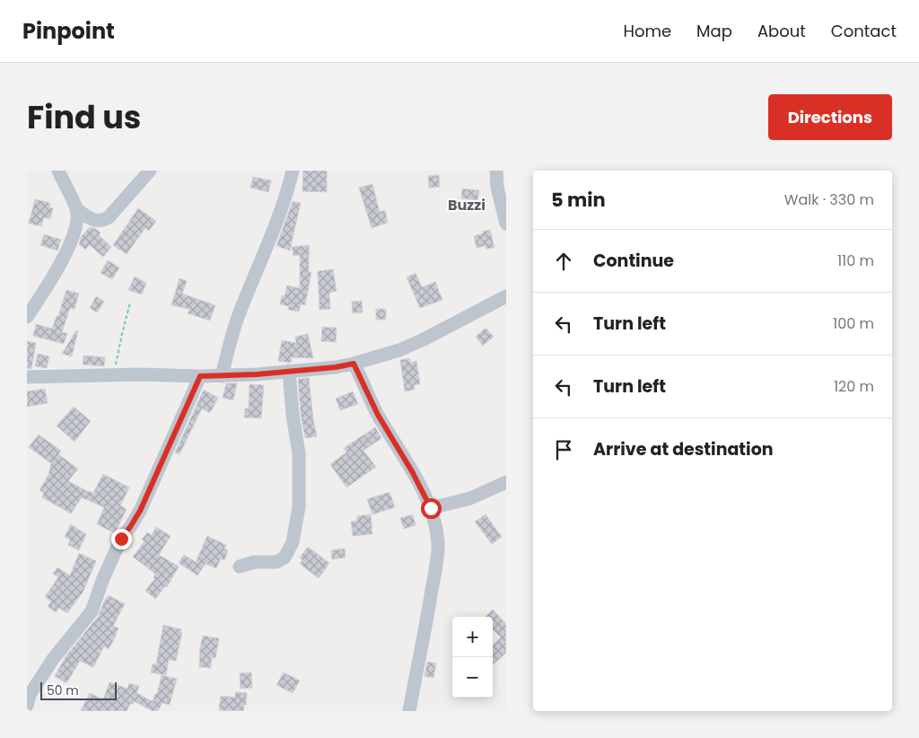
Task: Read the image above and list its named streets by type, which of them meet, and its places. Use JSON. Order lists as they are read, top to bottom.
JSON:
{
  "districts": ["Buzzi"],
  "scale_bar": "50 m",
  "page": {
    "header": "Pinpoint",
    "nav": [
      "Home",
      "Map",
      "About",
      "Contact"
    ],
    "title": "Find us",
    "buttons": "Directions",
    "heading": ["5 min", "Walk · 330 m"],
    "list": [
      ["Continue", "110 m"],
      ["Turn left", "100 m"],
      ["Turn left", "120 m"],
      "Arrive at destination"
    ],
    "map_buttons": ["+", "−"],
    "scale": "50 m"
  }
}
